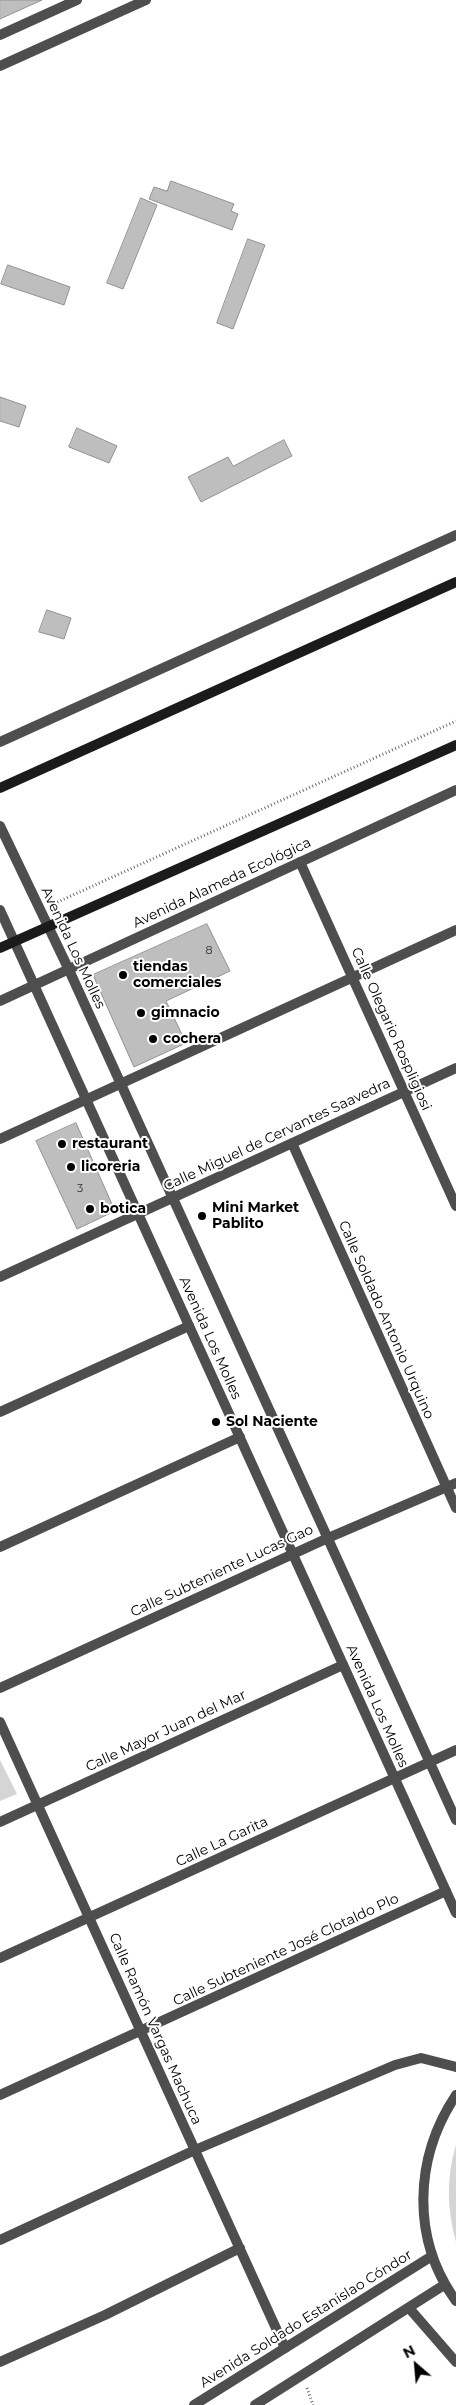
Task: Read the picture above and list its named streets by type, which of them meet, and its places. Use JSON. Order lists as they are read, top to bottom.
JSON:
{
  "streets": {
    "street": [
      "Avenida Alameda Ecológica",
      "Avenida Los Molles",
      "Calle Olegario Rospligiosi",
      "Calle Miguel de Cervantes Saavedra",
      "Calle Soldado Antonio Urquino",
      "Calle Subteniente Lucas Gao",
      "Calle Mayor Juan del Mar",
      "Calle La Garita",
      "Calle Subteniente José Clotaldo Plo",
      "Calle Ramón Vargas Machuca",
      "Avenida Soldado Estanislao Cóndor"
    ]
  },
  "crossings": [
    ["Avenida Alameda Ecológica", "Avenida Los Molles"],
    ["Avenida Alameda Ecológica", "Calle Olegario Rospligiosi"],
    ["Avenida Los Molles", "Calle Miguel de Cervantes Saavedra"],
    ["Avenida Los Molles", "Calle Subteniente Lucas Gao"],
    ["Avenida Los Molles", "Calle Mayor Juan del Mar"],
    ["Avenida Los Molles", "Calle La Garita"],
    ["Avenida Los Molles", "Calle Subteniente José Clotaldo Plo"],
    ["Calle Olegario Rospligiosi", "Calle Miguel de Cervantes Saavedra"],
    ["Calle Miguel de Cervantes Saavedra", "Calle Soldado Antonio Urquino"],
    ["Calle Soldado Antonio Urquino", "Calle Subteniente Lucas Gao"],
    ["Calle Mayor Juan del Mar", "Calle Ramón Vargas Machuca"],
    ["Calle La Garita", "Calle Ramón Vargas Machuca"],
    ["Calle Subteniente José Clotaldo Plo", "Calle Ramón Vargas Machuca"],
    ["Calle Ramón Vargas Machuca", "Avenida Soldado Estanislao Cóndor"]
  ],
  "places": [
    "tiendas comerciales",
    "gimnacio",
    "cochera",
    "restaurant",
    "licoreria",
    "botica",
    "Mini Market Pablito",
    "Sol Naciente"
  ],
  "house_numbers": ["8", "3"],
  "north": "top left"
}
